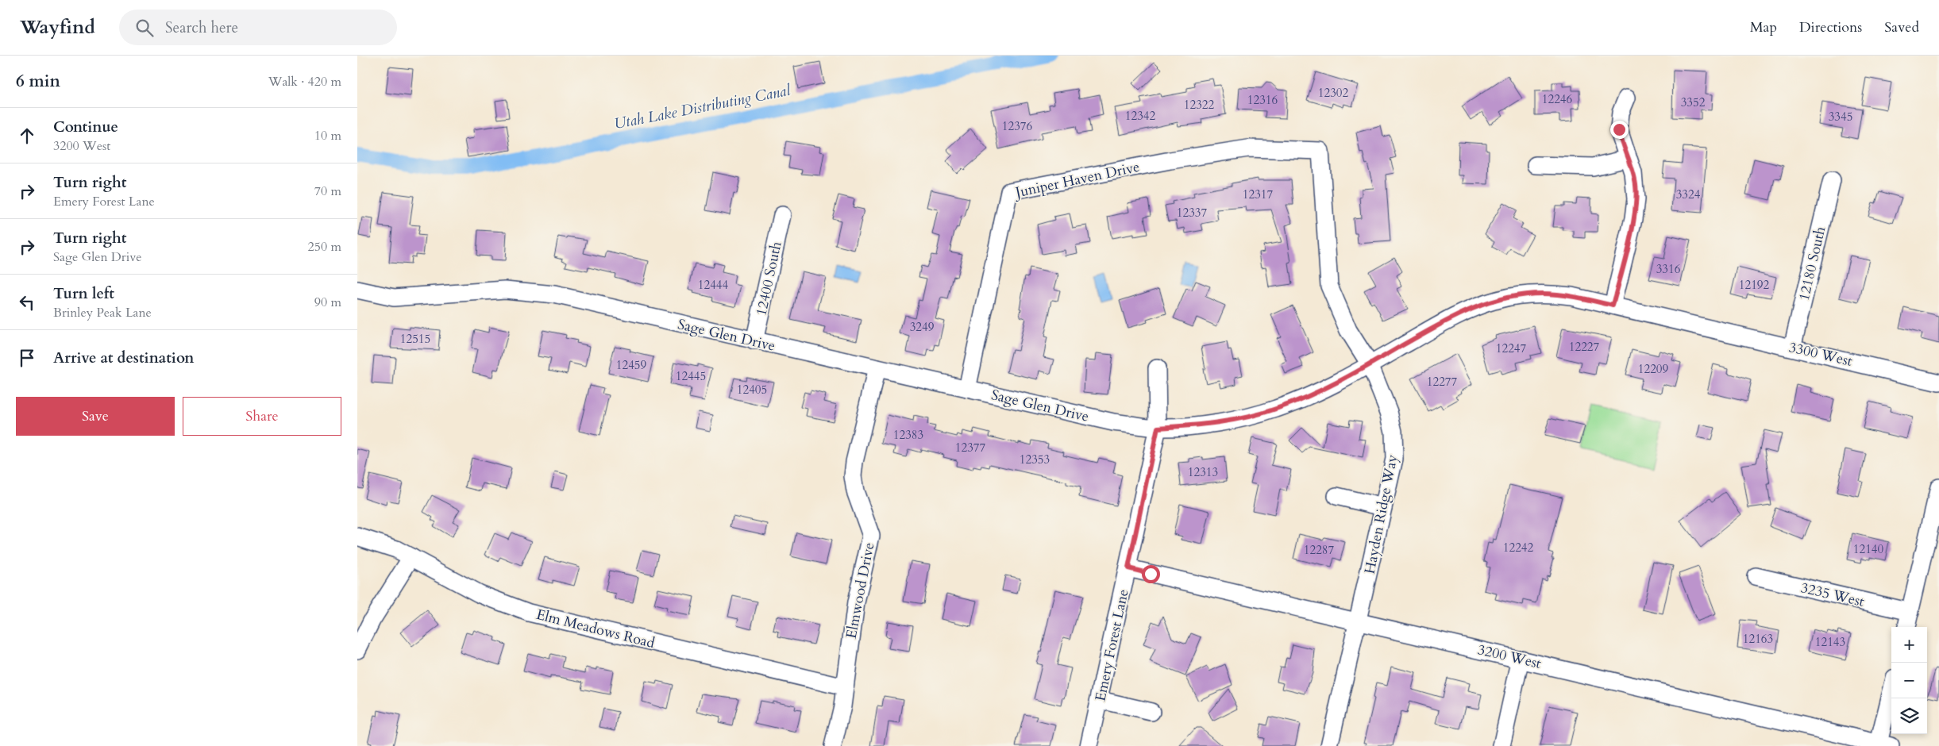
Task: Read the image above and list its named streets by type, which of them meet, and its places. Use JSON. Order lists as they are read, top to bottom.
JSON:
{
  "streets": {
    "street": [
      "Juniper Haven Drive",
      "12180 South",
      "12400 South",
      "Sage Glen Drive",
      "3300 West",
      "Hayden Ridge Way",
      "Elmwood Drive",
      "3235 West",
      "Elm Meadows Road",
      "Emery Forest Lane",
      "3200 West"
    ]
  },
  "crossings": [
    ["Juniper Haven Drive", "Sage Glen Drive"],
    ["Juniper Haven Drive", "Hayden Ridge Way"],
    ["12180 South", "3300 West"],
    ["12400 South", "Sage Glen Drive"],
    ["Sage Glen Drive", "3300 West"],
    ["Sage Glen Drive", "Hayden Ridge Way"],
    ["Sage Glen Drive", "Elmwood Drive"],
    ["Sage Glen Drive", "Emery Forest Lane"],
    ["Hayden Ridge Way", "3200 West"],
    ["Elmwood Drive", "Elm Meadows Road"],
    ["Emery Forest Lane", "3200 West"]
  ],
  "water": ["Utah Lake Distributing Canal"],
  "house_numbers": [
    "12302",
    "12246",
    "12316",
    "3352",
    "12322",
    "12342",
    "3345",
    "12376",
    "12317",
    "3324",
    "12337",
    "3316",
    "12444",
    "12192",
    "3249",
    "12515",
    "12227",
    "12247",
    "12459",
    "12209",
    "12445",
    "12277",
    "12405",
    "12383",
    "12377",
    "12353",
    "12313",
    "12242",
    "12140",
    "12287",
    "12163",
    "12143"
  ],
  "page": {
    "header": "Wayfind",
    "search": "Search here",
    "nav": ["Map", "Directions", "Saved"],
    "heading": ["6 min", "Walk · 420 m"],
    "list": [
      ["Continue", "3200 West", "10 m"],
      ["Turn right", "Emery Forest Lane", "70 m"],
      ["Turn right", "Sage Glen Drive", "250 m"],
      ["Turn left", "Brinley Peak Lane", "90 m"],
      "Arrive at destination"
    ],
    "buttons": ["Save", "Share"],
    "map_buttons": ["+", "−"]
  }
}
